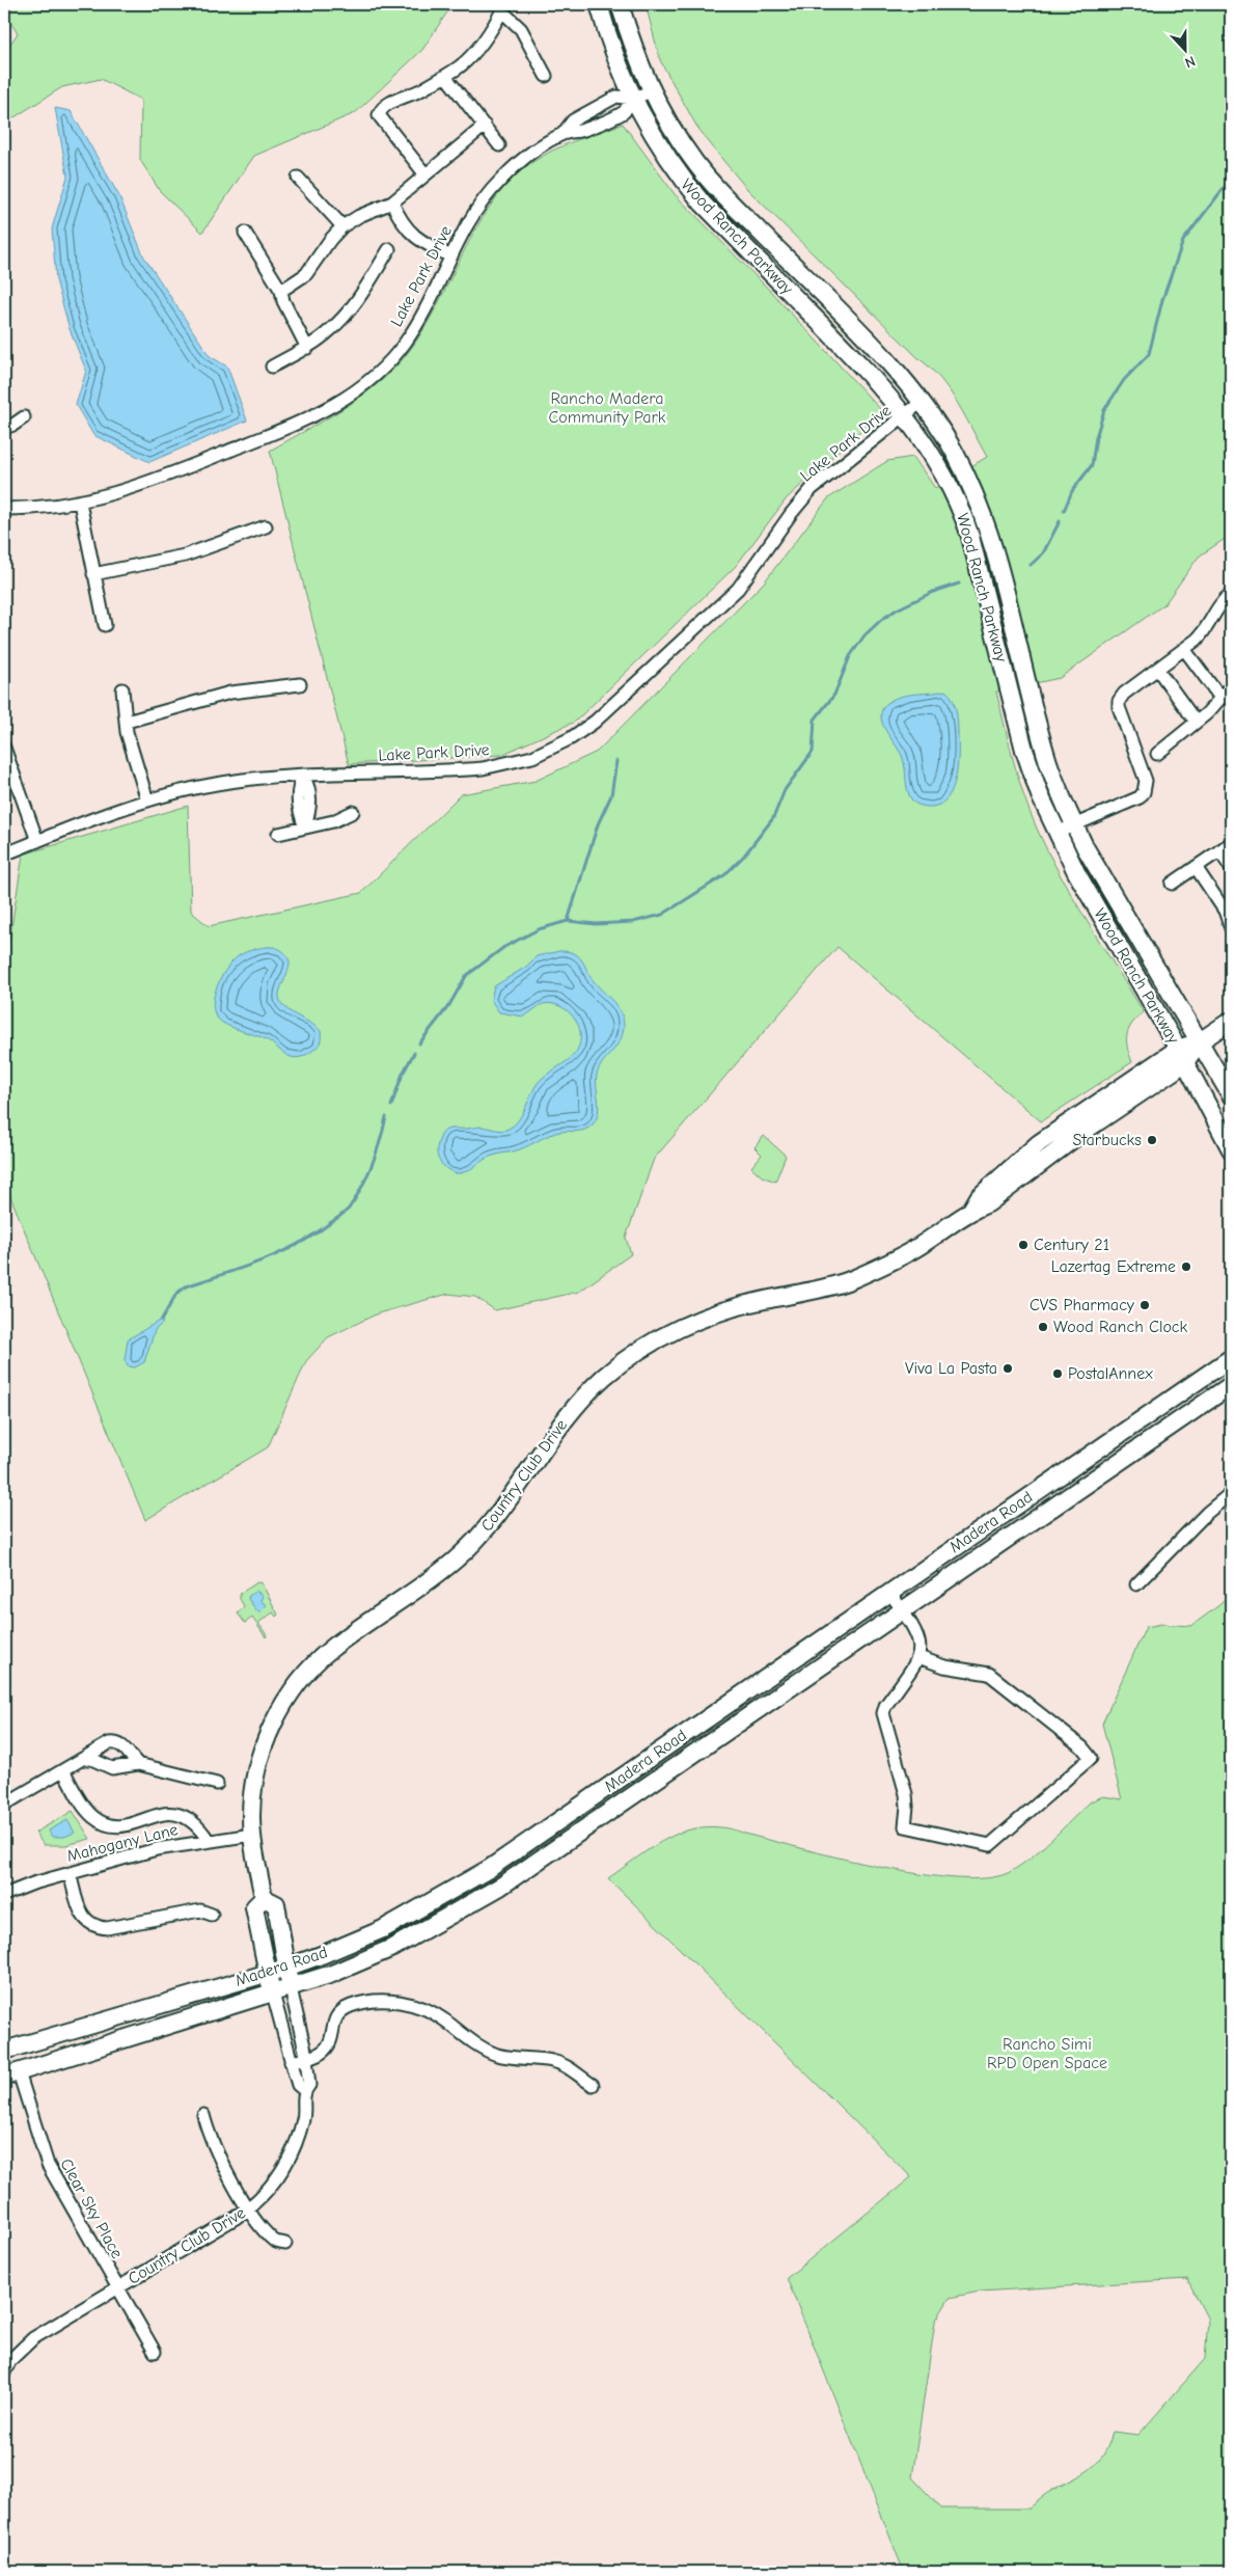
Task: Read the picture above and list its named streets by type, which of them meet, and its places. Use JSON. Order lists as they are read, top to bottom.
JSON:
{
  "streets": {
    "main road": ["Wood Ranch Parkway", "Country Club Drive", "Madera Road"],
    "street": ["Lake Park Drive", "Mahogany Lane", "Clear Sky Place"]
  },
  "crossings": [
    ["Wood Ranch Parkway", "Lake Park Drive"],
    ["Wood Ranch Parkway", "Country Club Drive"],
    ["Country Club Drive", "Madera Road"],
    ["Country Club Drive", "Mahogany Lane"],
    ["Country Club Drive", "Clear Sky Place"],
    ["Madera Road", "Clear Sky Place"]
  ],
  "parks": ["Rancho Madera Community Park", "Rancho Simi RPD Open Space"],
  "places": [
    "Starbucks",
    "Century 21",
    "Lazertag Extreme",
    "CVS Pharmacy",
    "Wood Ranch Clock",
    "Viva La Pasta",
    "PostalAnnex"
  ],
  "north": "bottom"
}
